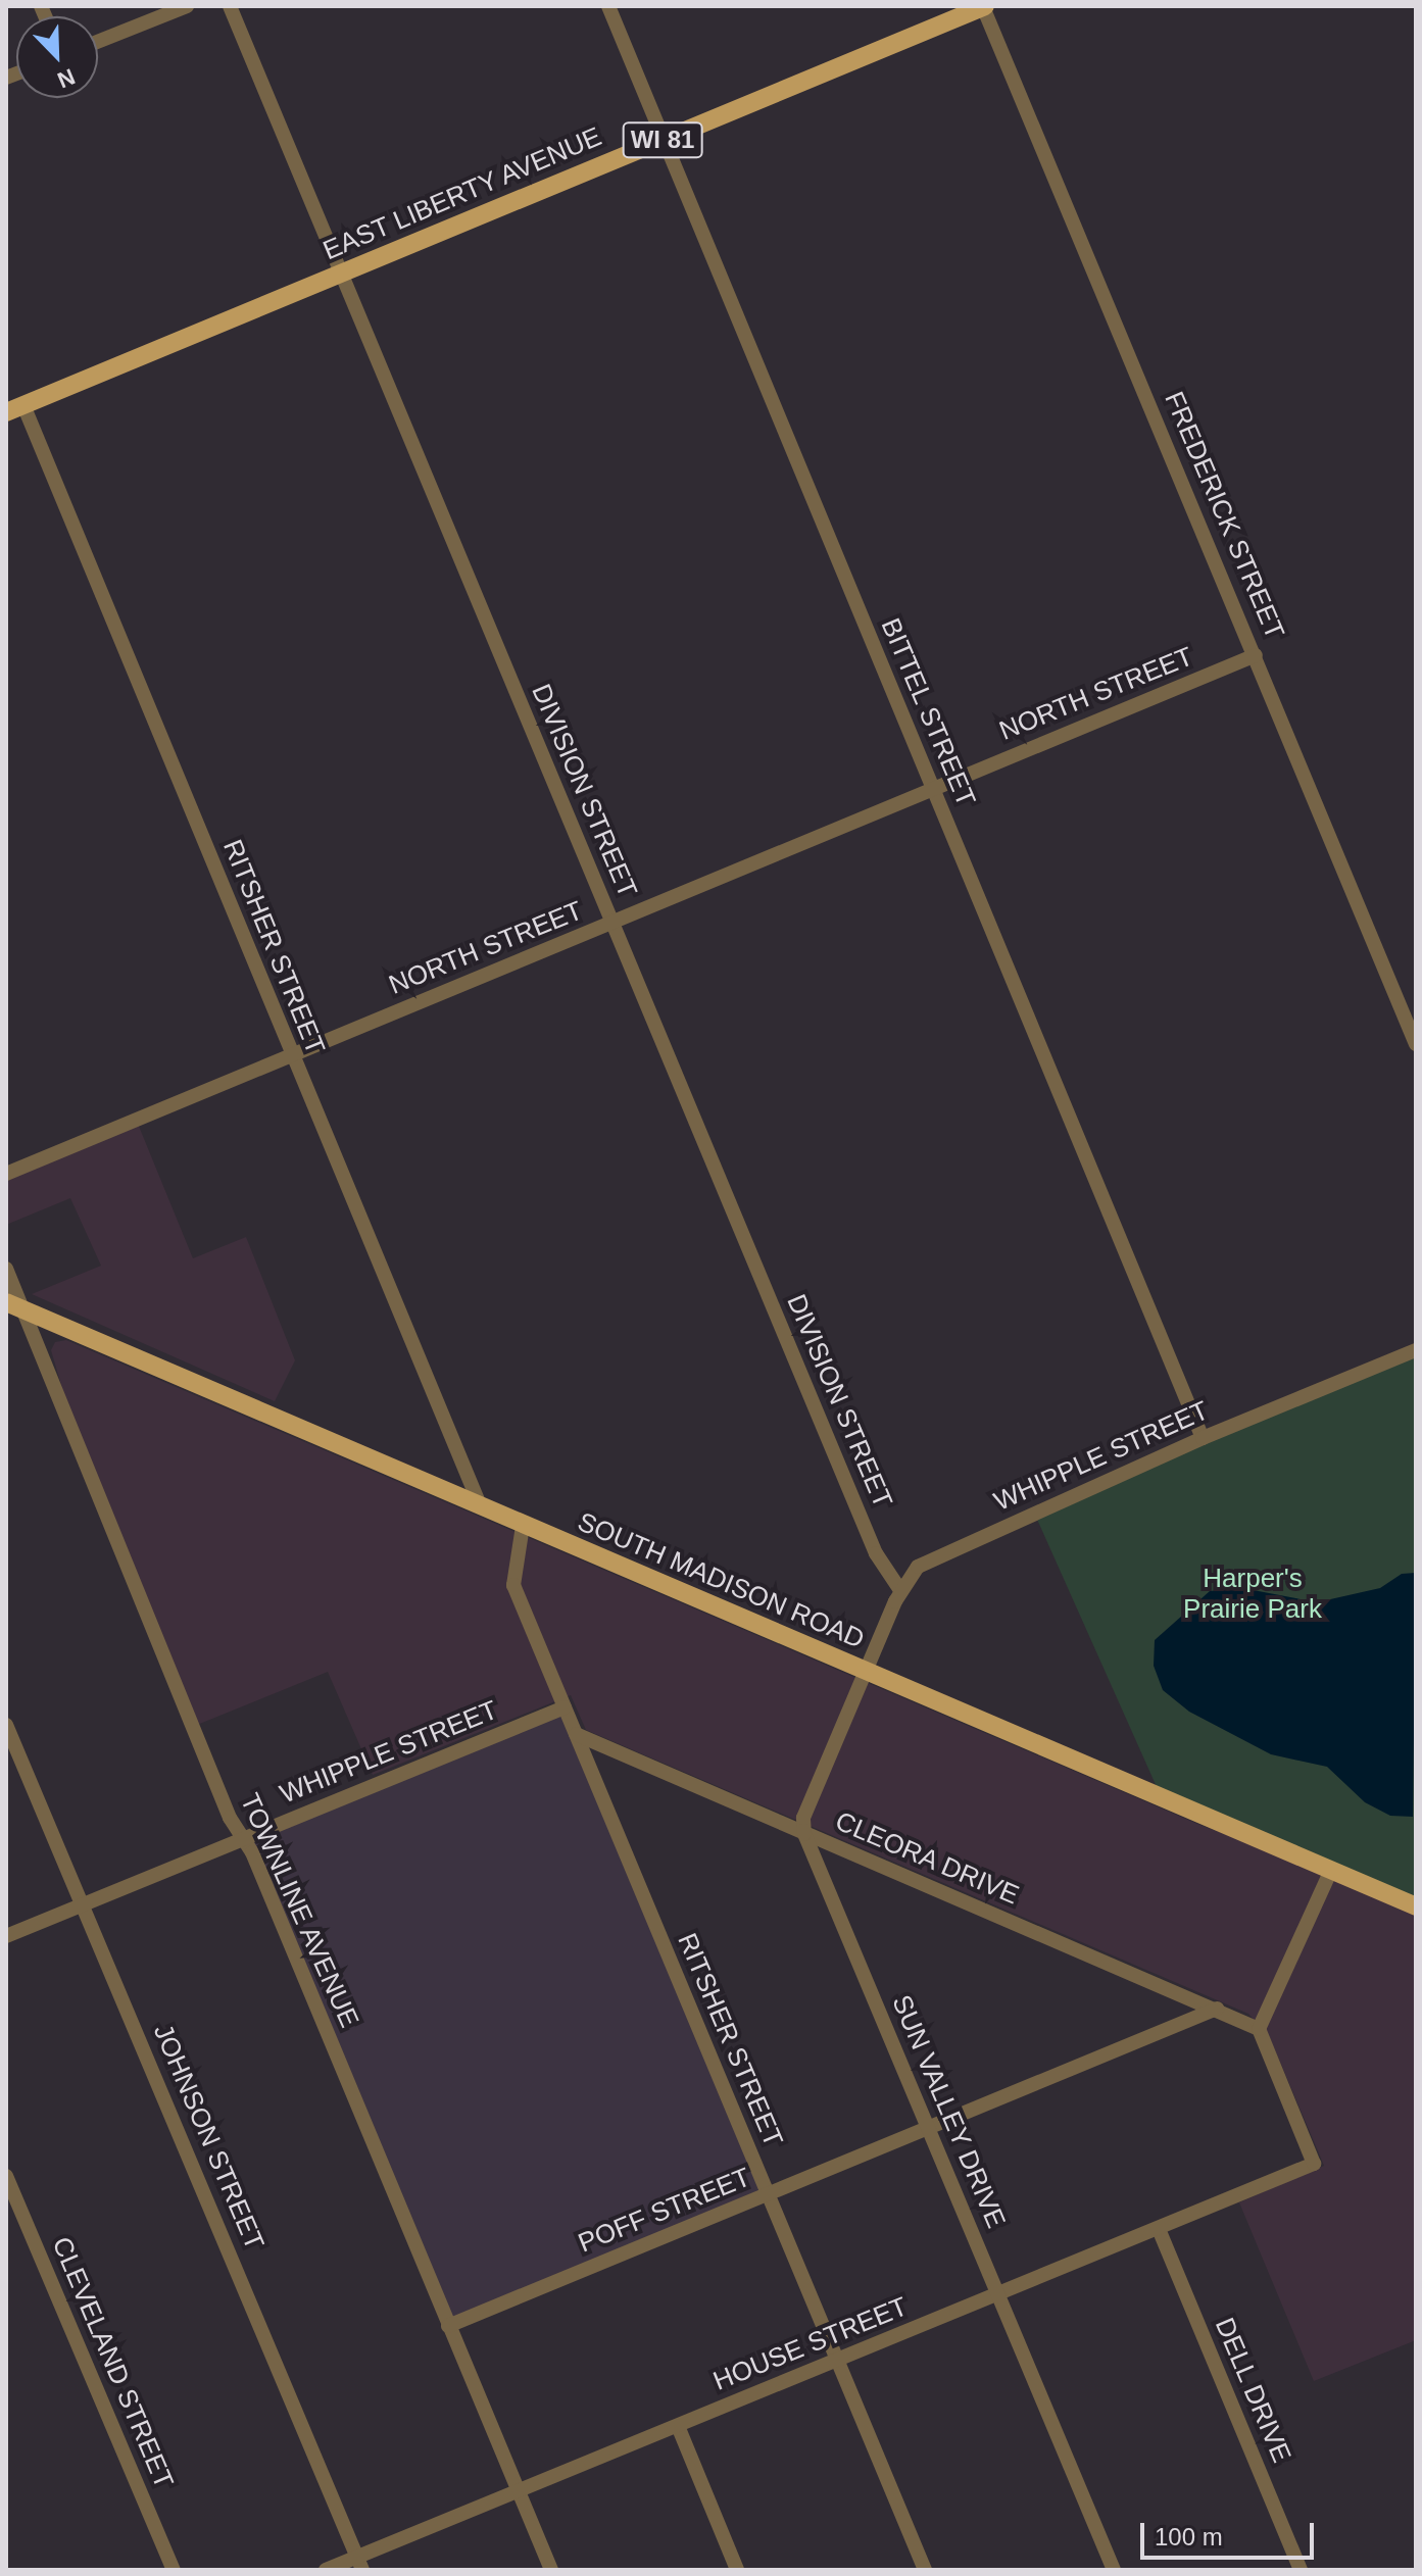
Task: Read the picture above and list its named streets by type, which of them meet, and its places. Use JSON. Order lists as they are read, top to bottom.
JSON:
{
  "streets": {
    "main road": ["WI 81", "EAST LIBERTY AVENUE", "SOUTH MADISON ROAD"],
    "street": [
      "FREDERICK STREET",
      "NORTH STREET",
      "BITTEL STREET",
      "DIVISION STREET",
      "RITSHER STREET",
      "WHIPPLE STREET",
      "CLEORA DRIVE",
      "TOWNLINE AVENUE",
      "SUN VALLEY DRIVE",
      "JOHNSON STREET",
      "POFF STREET",
      "HOUSE STREET",
      "CLEVELAND STREET",
      "DELL DRIVE"
    ]
  },
  "crossings": [
    ["EAST LIBERTY AVENUE", "FREDERICK STREET"],
    ["EAST LIBERTY AVENUE", "BITTEL STREET"],
    ["EAST LIBERTY AVENUE", "DIVISION STREET"],
    ["EAST LIBERTY AVENUE", "RITSHER STREET"],
    ["FREDERICK STREET", "NORTH STREET"],
    ["NORTH STREET", "BITTEL STREET"],
    ["NORTH STREET", "DIVISION STREET"],
    ["NORTH STREET", "RITSHER STREET"],
    ["BITTEL STREET", "WHIPPLE STREET"],
    ["DIVISION STREET", "WHIPPLE STREET"],
    ["RITSHER STREET", "WHIPPLE STREET"],
    ["RITSHER STREET", "SOUTH MADISON ROAD"],
    ["RITSHER STREET", "CLEORA DRIVE"],
    ["RITSHER STREET", "POFF STREET"],
    ["RITSHER STREET", "HOUSE STREET"],
    ["WHIPPLE STREET", "SOUTH MADISON ROAD"],
    ["WHIPPLE STREET", "TOWNLINE AVENUE"],
    ["WHIPPLE STREET", "JOHNSON STREET"],
    ["SOUTH MADISON ROAD", "TOWNLINE AVENUE"],
    ["CLEORA DRIVE", "SUN VALLEY DRIVE"],
    ["CLEORA DRIVE", "POFF STREET"],
    ["CLEORA DRIVE", "HOUSE STREET"],
    ["TOWNLINE AVENUE", "POFF STREET"],
    ["TOWNLINE AVENUE", "HOUSE STREET"],
    ["SUN VALLEY DRIVE", "POFF STREET"],
    ["SUN VALLEY DRIVE", "HOUSE STREET"],
    ["JOHNSON STREET", "HOUSE STREET"],
    ["HOUSE STREET", "DELL DRIVE"]
  ],
  "parks": ["Harper's Prairie Park"],
  "scale_bar": "100 m",
  "north": "bottom right"
}
